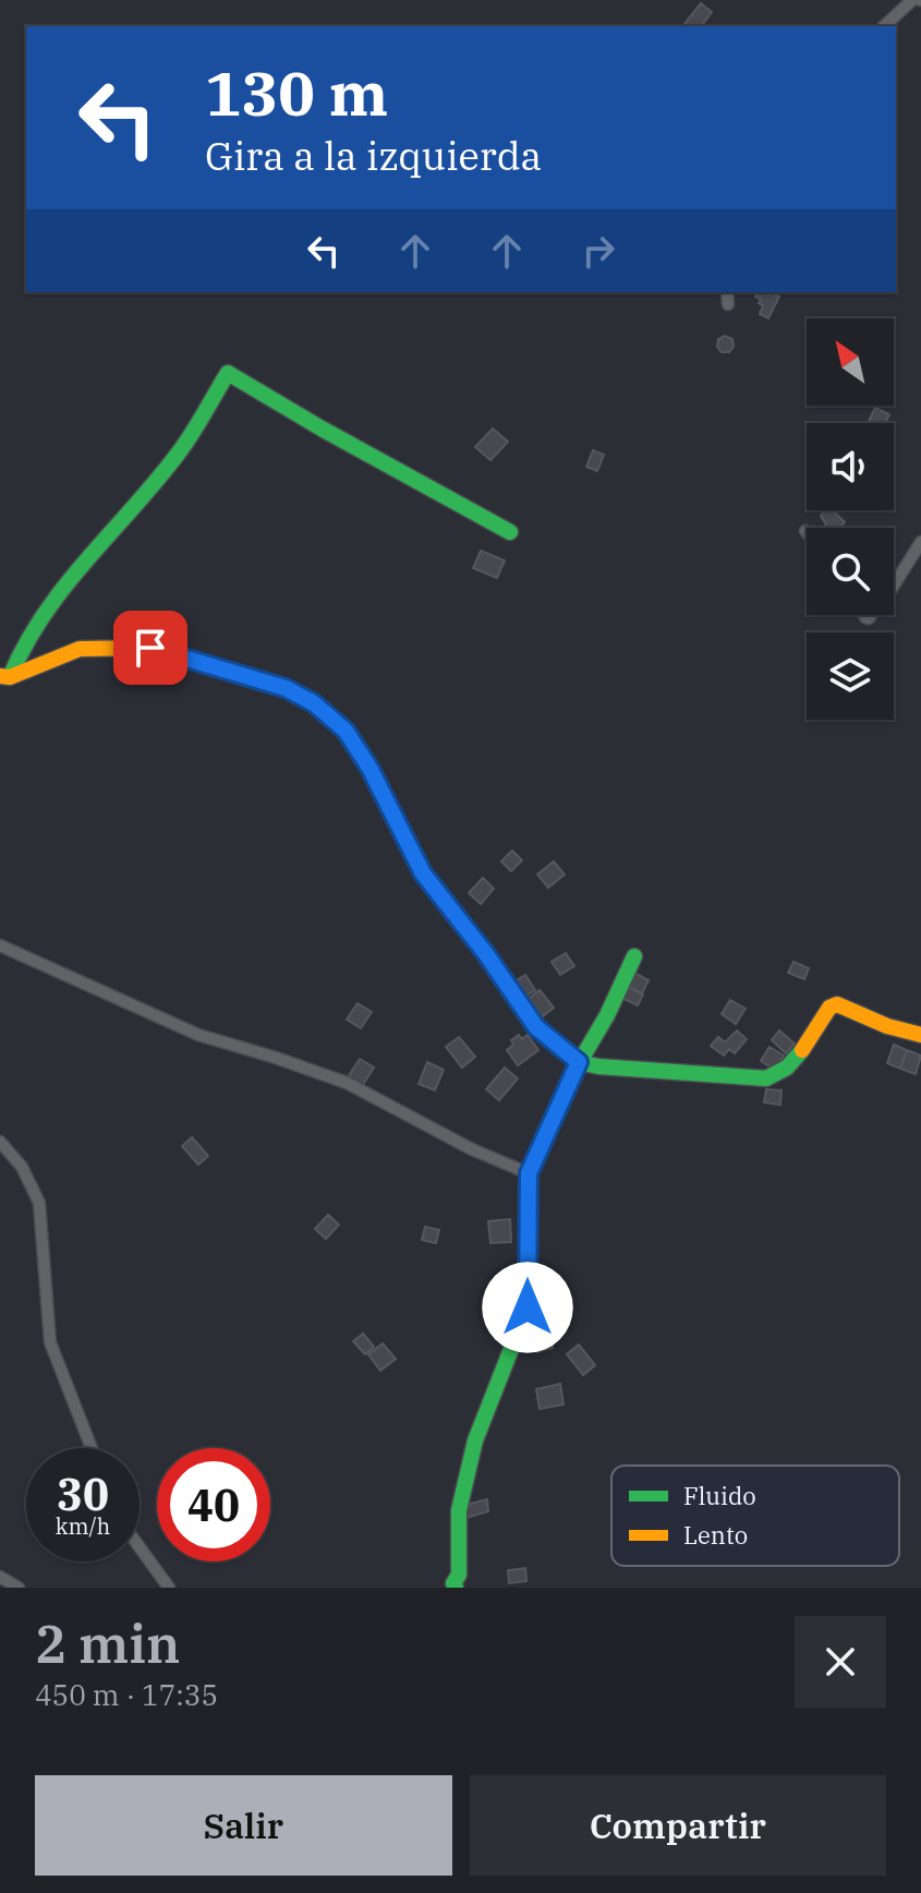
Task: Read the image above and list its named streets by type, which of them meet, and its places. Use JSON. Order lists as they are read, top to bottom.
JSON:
{
  "legend": ["Fluido", "Lento"],
  "north": "top left",
  "page": {
    "turn": ["130 m", "Gira a la izquierda"],
    "speed": "30 km/h",
    "limit": "40",
    "heading": ["2 min", "450 m · 17:35"],
    "buttons": ["Salir", "Compartir"]
  }
}
